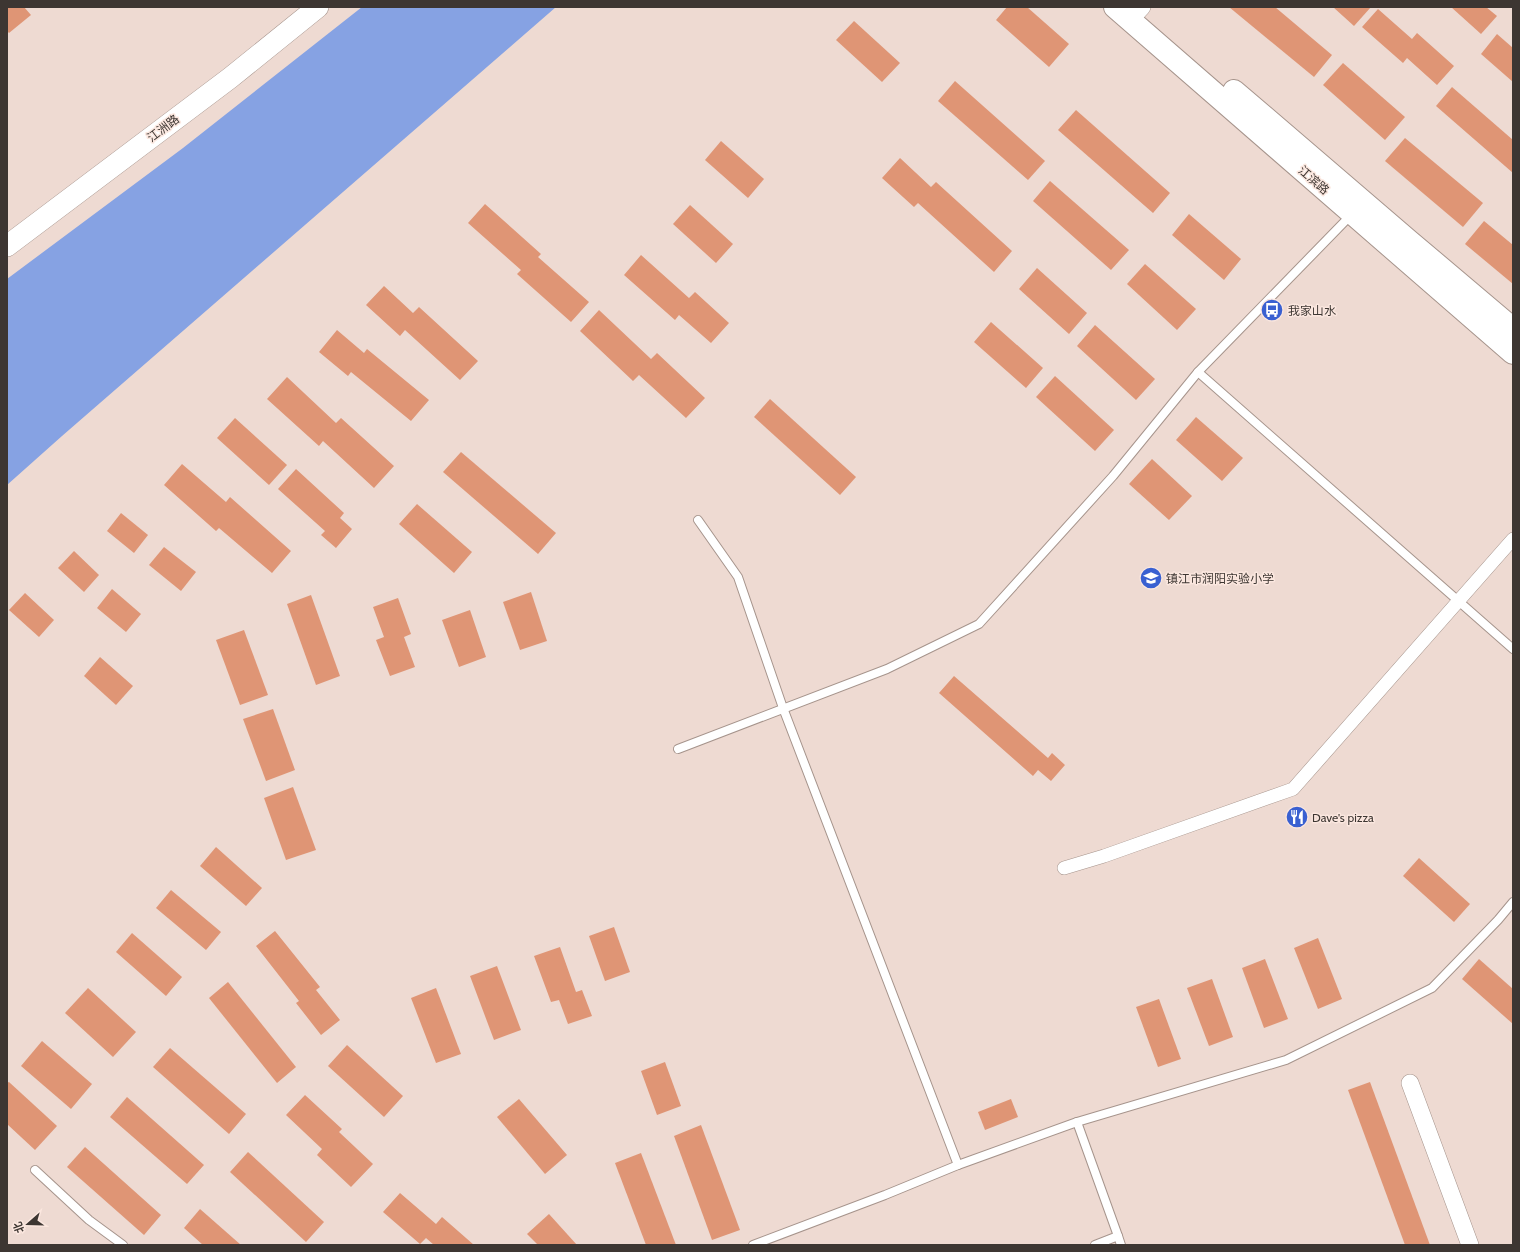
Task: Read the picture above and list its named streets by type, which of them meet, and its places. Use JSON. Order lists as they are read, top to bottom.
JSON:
{
  "streets": {
    "main road": ["江滨路"],
    "street": ["江洲路"]
  },
  "places": {
    "bus stop": ["我家山水"],
    "school or university": ["镇江市润阳实验小学"],
    "restaurant": ["Dave's pizza"]
  },
  "north": "left"
}
